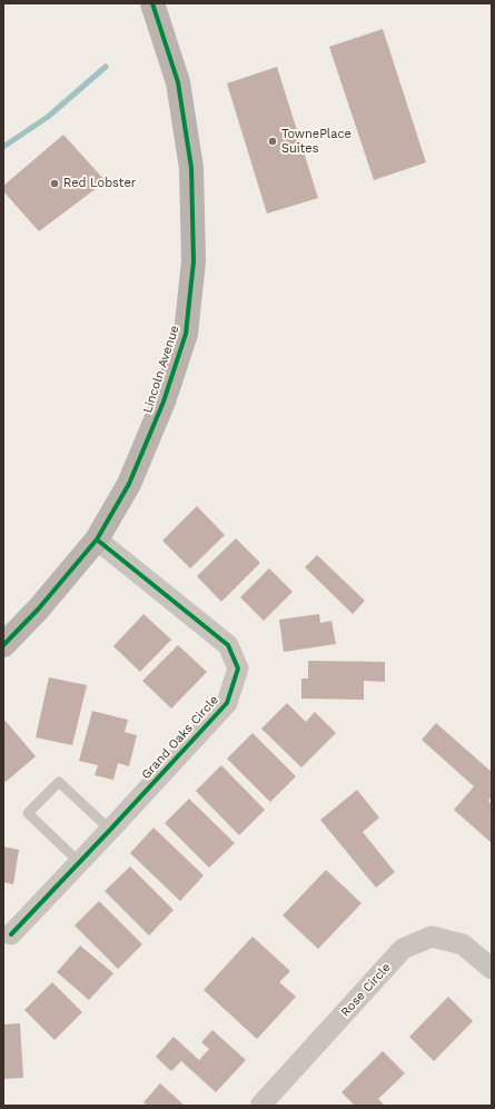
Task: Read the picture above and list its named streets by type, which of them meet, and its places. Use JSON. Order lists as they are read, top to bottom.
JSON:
{
  "streets": {
    "street": ["Lincoln Avenue", "Grand Oaks Circle", "Rose Circle"]
  },
  "crossings": [
    ["Lincoln Avenue", "Grand Oaks Circle"]
  ],
  "places": ["TownePlace Suites", "Red Lobster"]
}
